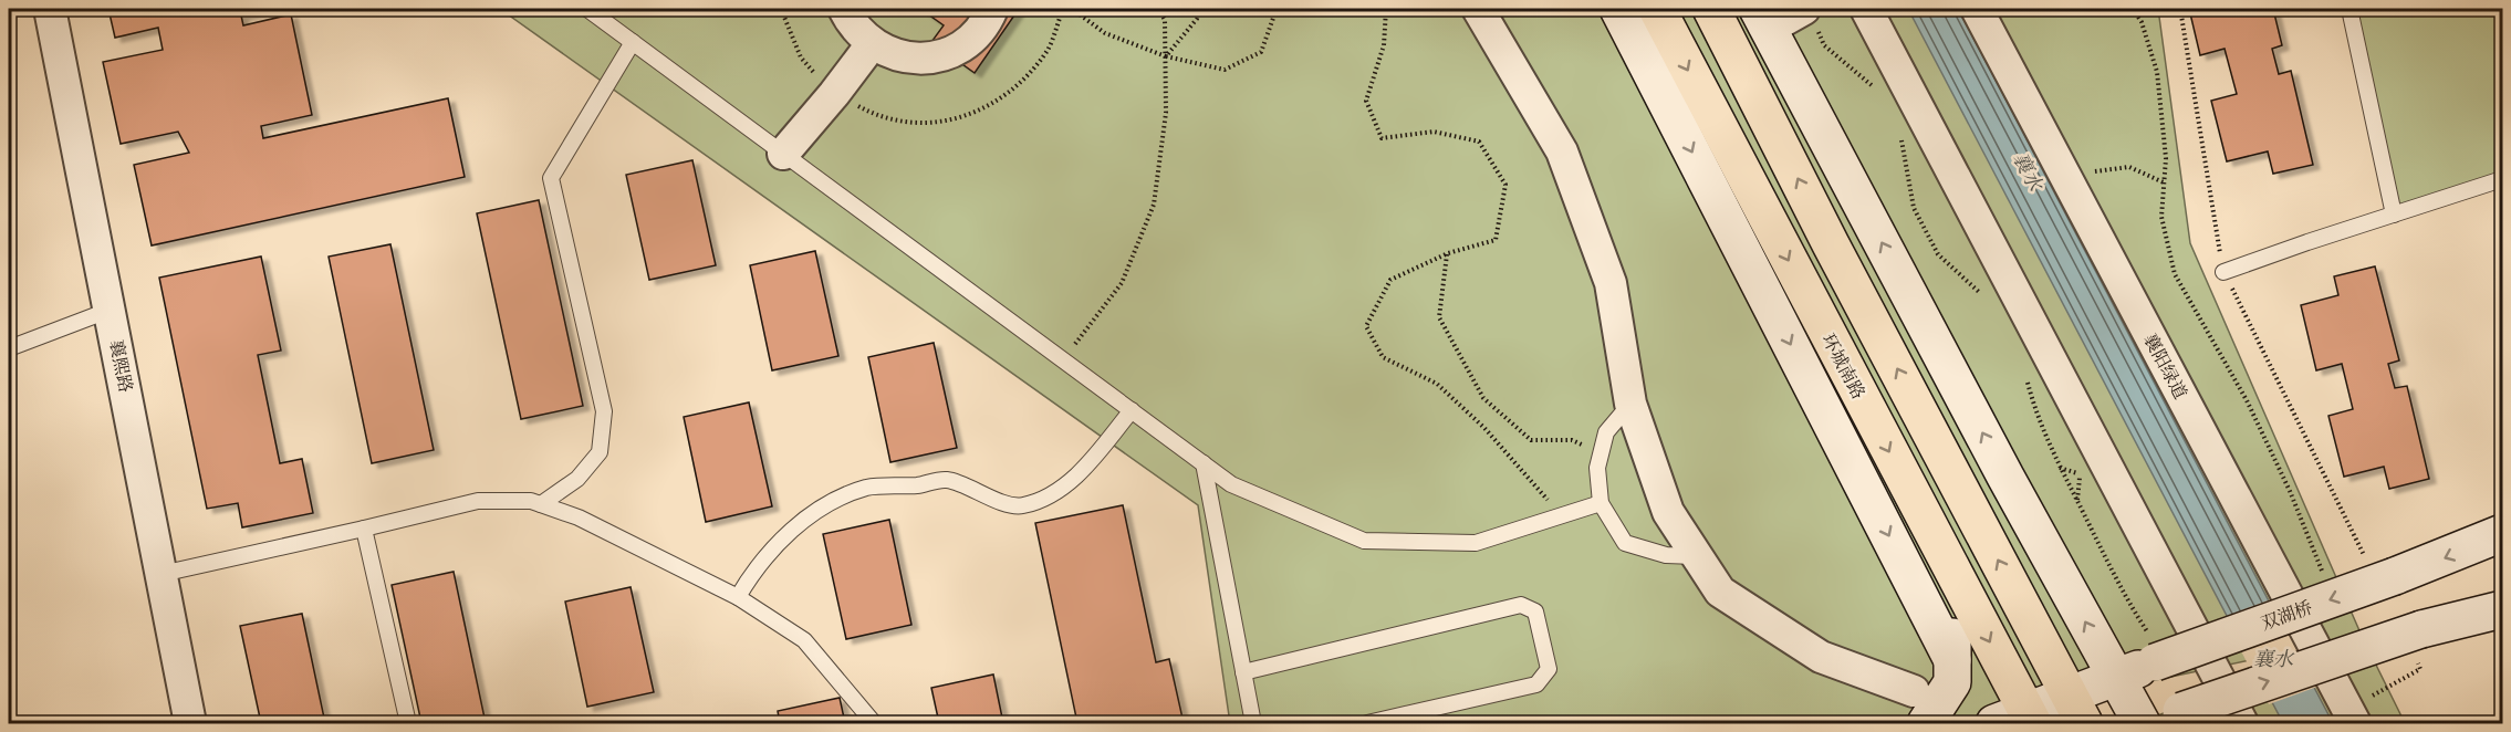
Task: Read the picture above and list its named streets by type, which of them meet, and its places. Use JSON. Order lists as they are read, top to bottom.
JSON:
{
  "streets": {
    "highway": ["环城南路"],
    "street": ["襄熙路", "襄阳绿道", "双湖桥"]
  },
  "crossings": [
    ["环城南路", "双湖桥"]
  ],
  "water": ["襄水"]
}
